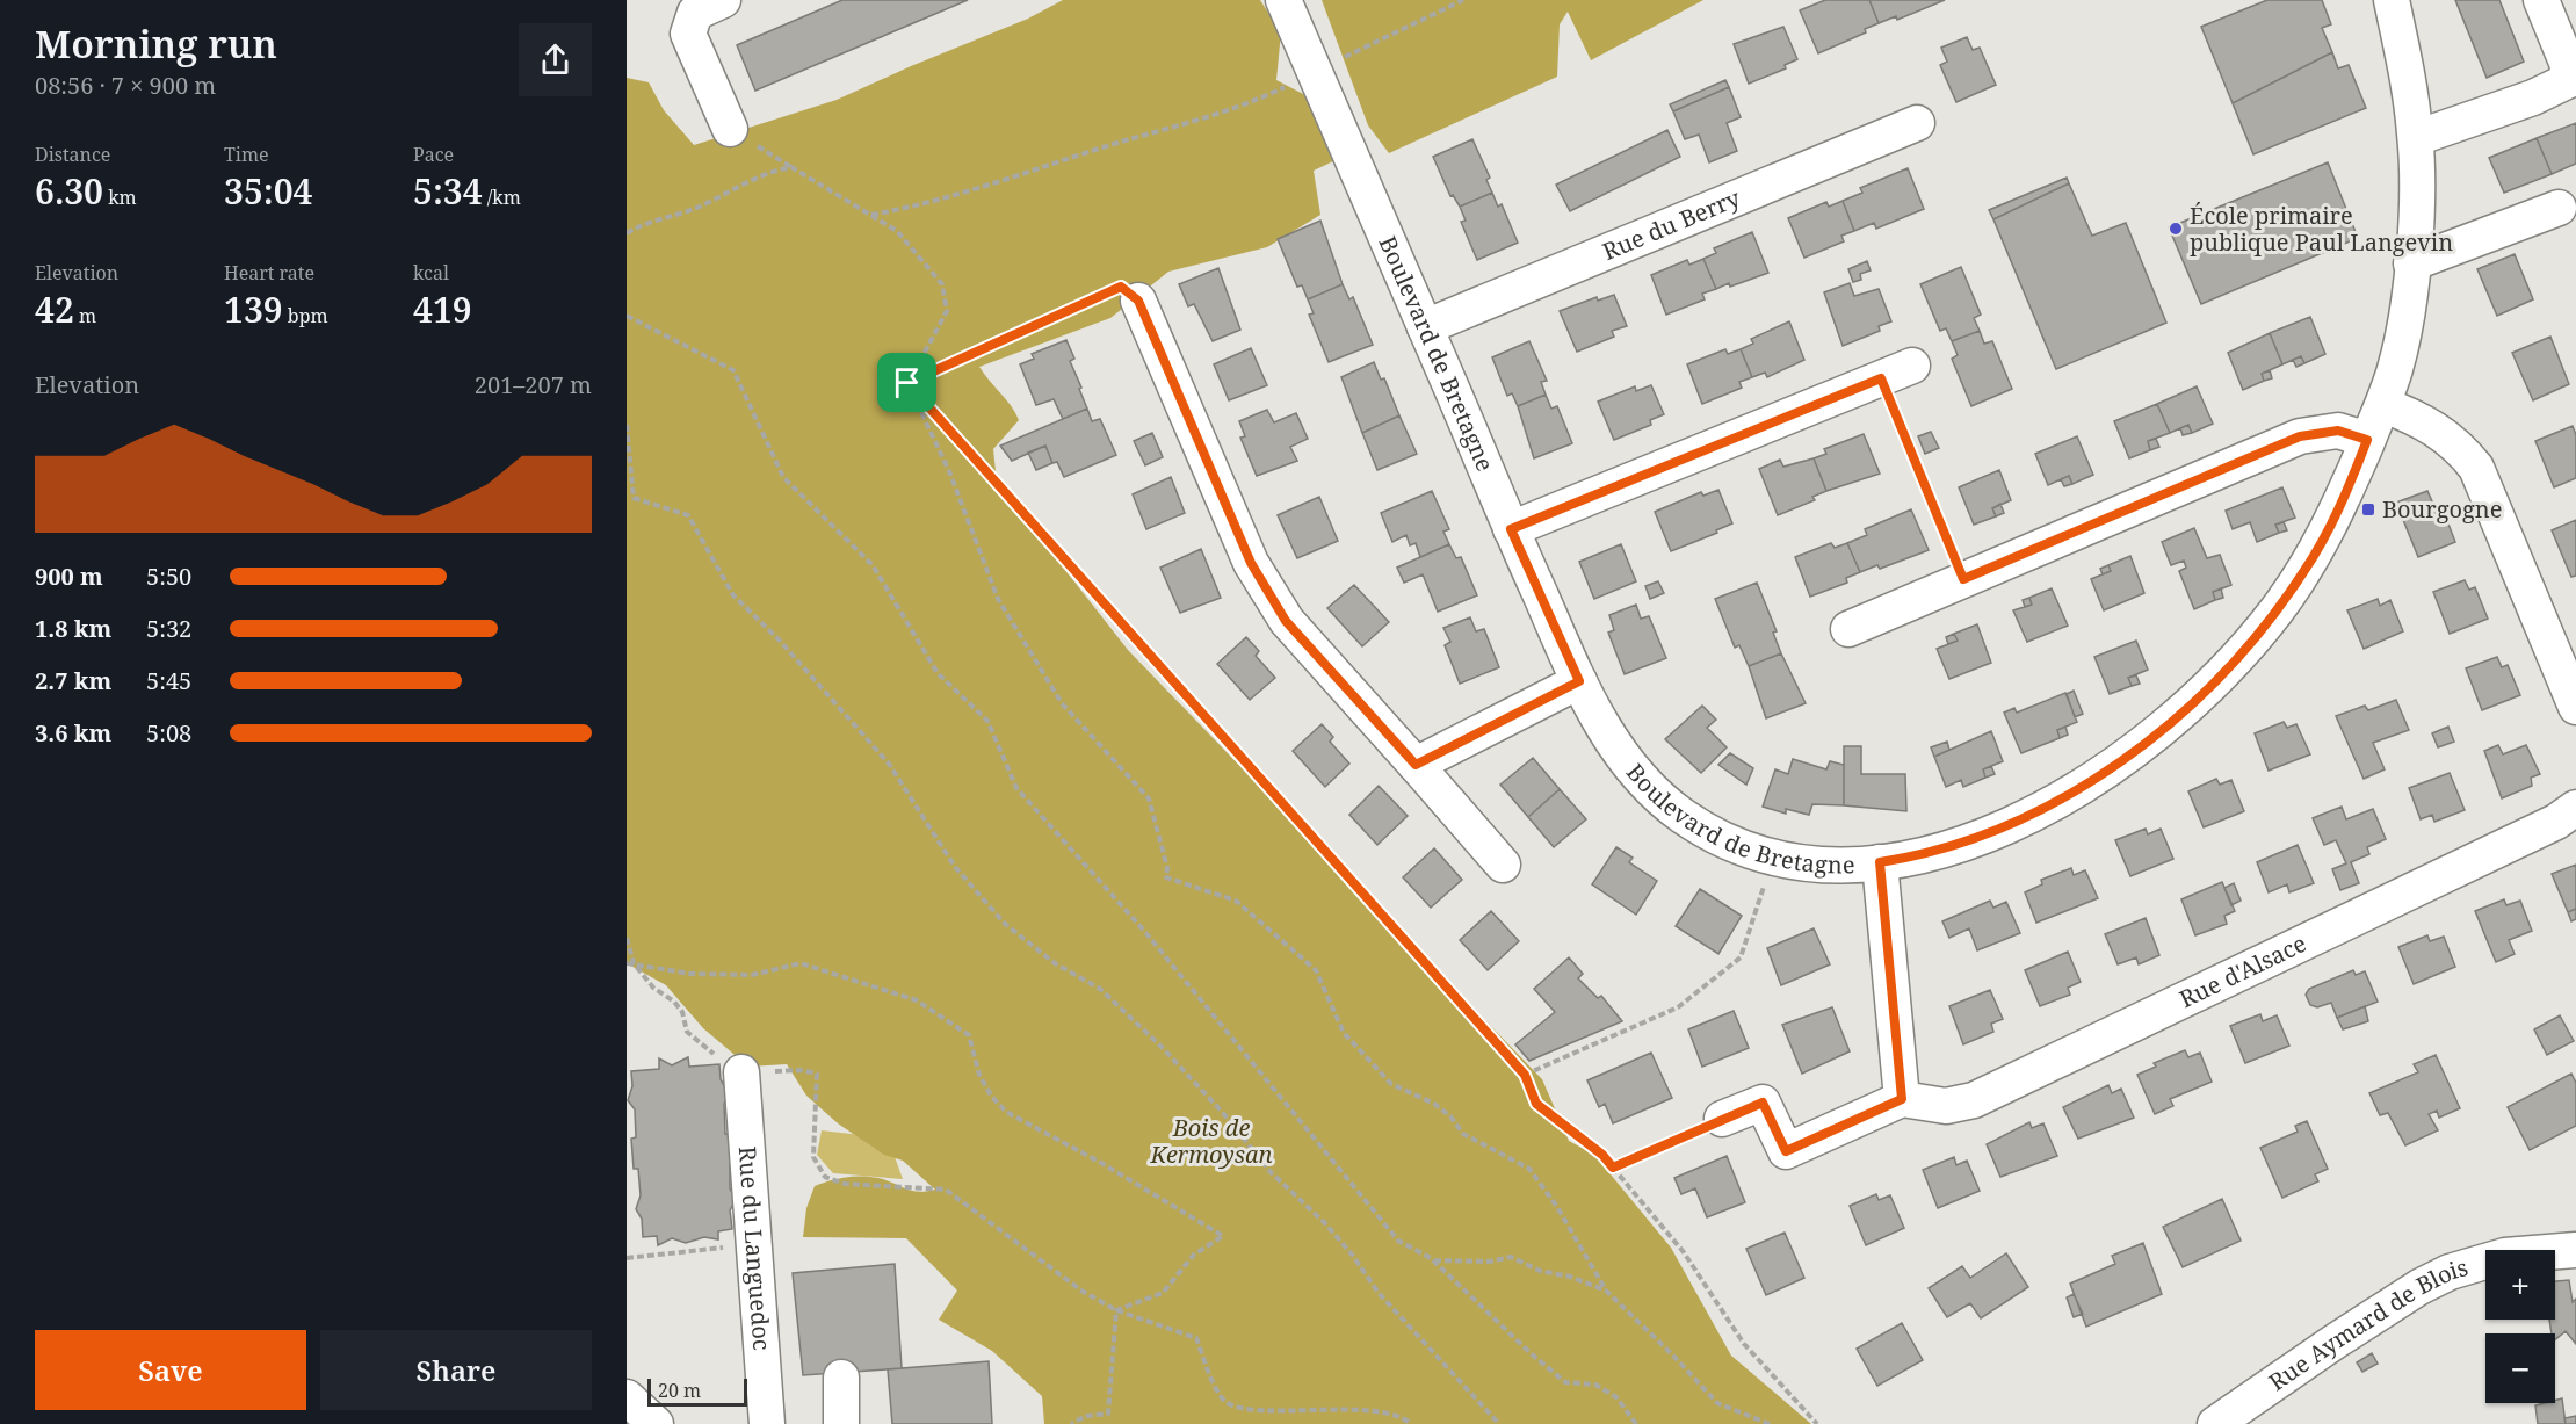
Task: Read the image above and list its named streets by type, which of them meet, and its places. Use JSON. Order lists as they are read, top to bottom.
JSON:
{
  "streets": {
    "street": [
      "Rue du Berry",
      "Boulevard de Bretagne",
      "Rue d'Alsace",
      "Rue du Languedoc",
      "Rue Aymard de Blois"
    ]
  },
  "crossings": [
    ["Rue du Berry", "Boulevard de Bretagne"]
  ],
  "parks": ["Bois de Kermoysan"],
  "places": {
    "other": ["École primaire publique Paul Langevin"],
    "transit": ["Bourgogne"]
  },
  "scale_bar": "20 m",
  "page": {
    "heading": ["Morning run", "08:56 · 7 × 900 m"],
    "stats": [
      ["Distance", "6.30 km"],
      ["Time", "35:04"],
      ["Pace", "5:34 /km"],
      ["Elevation", "42 m"],
      ["Heart rate", "139 bpm"],
      ["kcal", "419"]
    ],
    "chart": ["Elevation", "201–207 m"],
    "list": [
      {
        "name": "900 m",
        "note": "5:50"
      },
      {
        "name": "1.8 km",
        "note": "5:32"
      },
      {
        "name": "2.7 km",
        "note": "5:45"
      },
      {
        "name": "3.6 km",
        "note": "5:08"
      }
    ],
    "map_buttons": ["+", "−"],
    "buttons": ["Save", "Share"],
    "scale": "20 m"
  }
}
